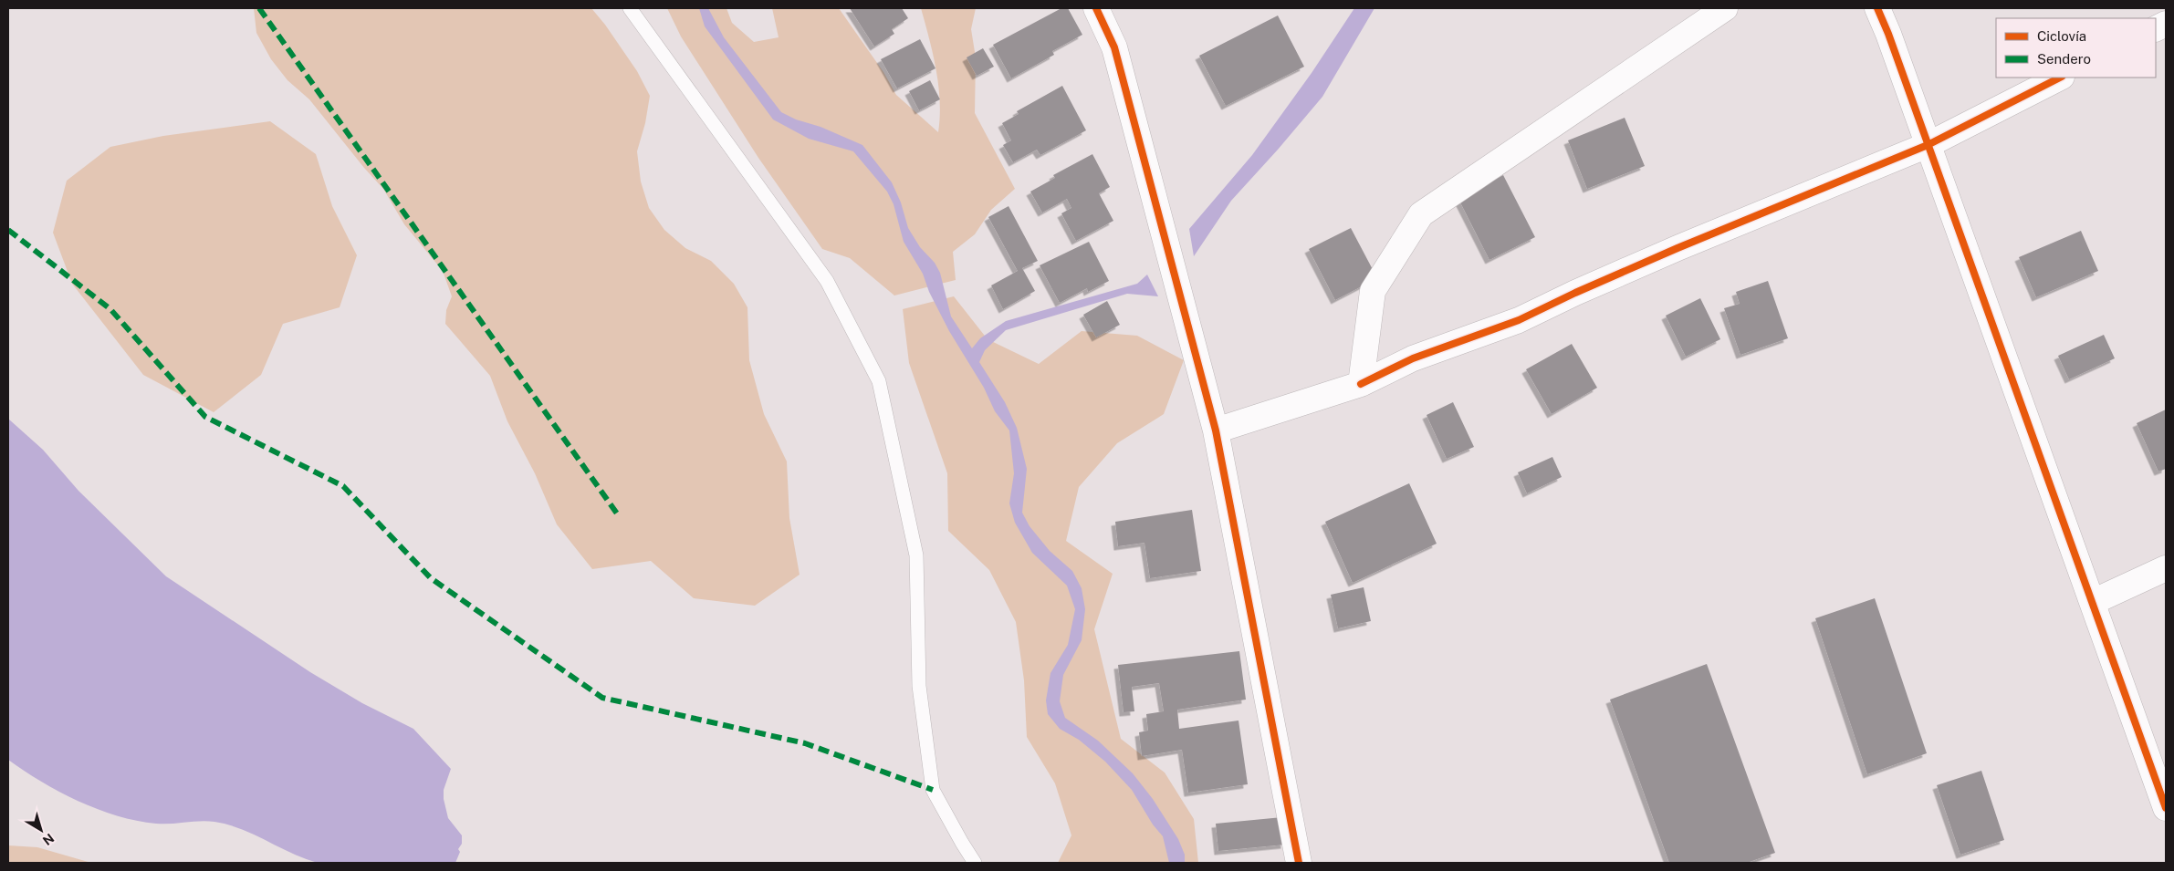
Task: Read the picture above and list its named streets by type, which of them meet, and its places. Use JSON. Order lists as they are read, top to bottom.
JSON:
{
  "legend": ["Ciclovía", "Sendero"],
  "north": "bottom right"
}
